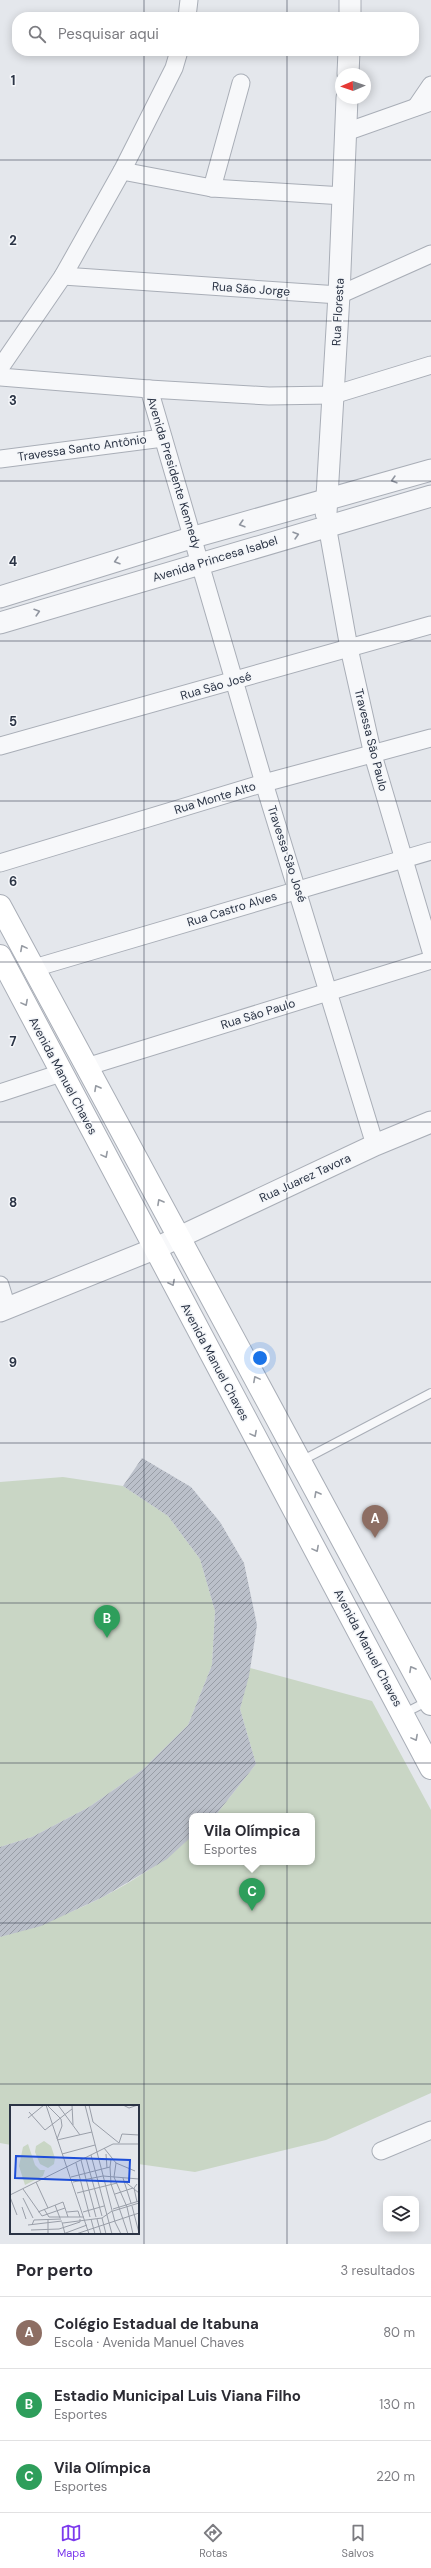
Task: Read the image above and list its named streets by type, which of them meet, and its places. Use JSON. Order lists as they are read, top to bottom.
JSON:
{
  "streets": {
    "main road": ["Avenida Manuel Chaves"],
    "street": [
      "Rua São Jorge",
      "Rua Floresta",
      "Travessa Santo Antônio",
      "Avenida Presidente Kennedy",
      "Avenida Princesa Isabel",
      "Rua São José",
      "Travessa São Paulo",
      "Rua Monte Alto",
      "Travessa São José",
      "Rua Castro Alves",
      "Rua São Paulo",
      "Rua Juarez Tavora"
    ]
  },
  "crossings": [
    ["Rua São Jorge", "Rua Floresta"],
    ["Rua Floresta", "Avenida Princesa Isabel"],
    ["Rua Floresta", "Travessa São Paulo"],
    ["Travessa Santo Antônio", "Avenida Presidente Kennedy"],
    ["Avenida Presidente Kennedy", "Avenida Princesa Isabel"],
    ["Avenida Presidente Kennedy", "Travessa São José"],
    ["Avenida Princesa Isabel", "Travessa São Paulo"],
    ["Avenida Princesa Isabel", "Travessa São José"],
    ["Rua São José", "Travessa São Paulo"],
    ["Rua São José", "Travessa São José"],
    ["Travessa São Paulo", "Rua Monte Alto"],
    ["Travessa São Paulo", "Rua Castro Alves"],
    ["Rua Monte Alto", "Travessa São José"],
    ["Travessa São José", "Rua Castro Alves"],
    ["Travessa São José", "Rua São Paulo"],
    ["Travessa São José", "Rua Juarez Tavora"],
    ["Rua Castro Alves", "Avenida Manuel Chaves"],
    ["Rua São Paulo", "Avenida Manuel Chaves"],
    ["Avenida Manuel Chaves", "Rua Juarez Tavora"]
  ],
  "north": "left",
  "page": {
    "search": "Pesquisar aqui",
    "pins": ["A", "B", "C"],
    "popup": ["Vila Olímpica", "Esportes"],
    "heading": ["Por perto", "3 resultados"],
    "list": [
      {
        "mark": "A",
        "name": "Colégio Estadual de Itabuna",
        "note": "Escola · Avenida Manuel Chaves",
        "value": "80 m"
      },
      {
        "mark": "B",
        "name": "Estadio Municipal Luis Viana Filho",
        "note": "Esportes",
        "value": "130 m"
      },
      {
        "mark": "C",
        "name": "Vila Olímpica",
        "note": "Esportes",
        "value": "220 m"
      }
    ],
    "nav": ["Mapa", "Rotas", "Salvos"]
  },
  "grid": {
    "rows": [
      "1",
      "2",
      "3",
      "4",
      "5",
      "6",
      "7",
      "8",
      "9"
    ]
  }
}
